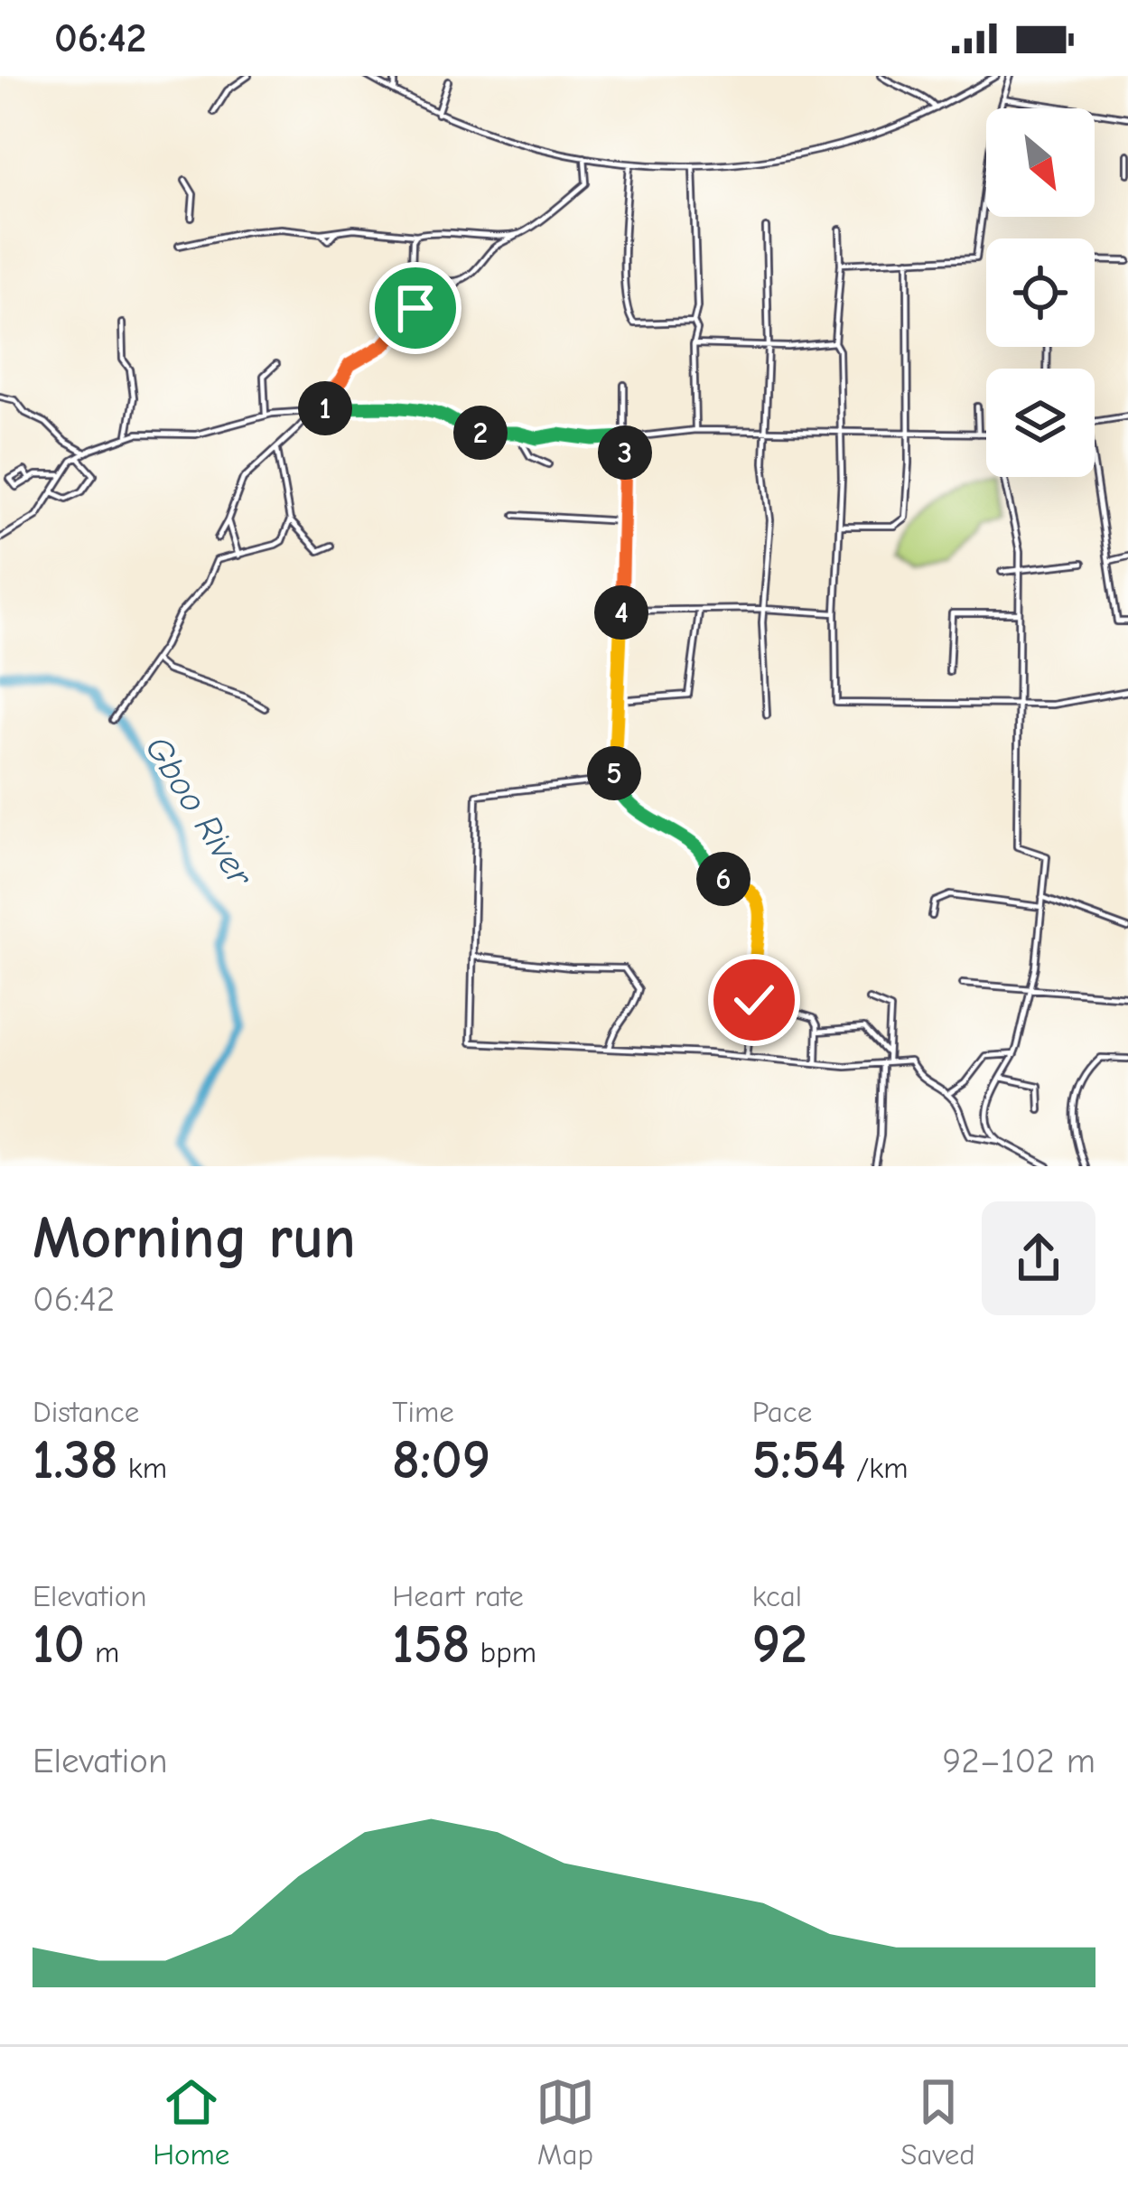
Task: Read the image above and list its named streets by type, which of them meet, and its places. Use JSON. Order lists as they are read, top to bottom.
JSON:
{
  "water": ["Gboo River"],
  "north": "bottom right",
  "page": {
    "status": "06:42",
    "pins": [
      "1",
      "2",
      "3",
      "4",
      "5",
      "6"
    ],
    "heading": ["Morning run", "06:42"],
    "stats": [
      ["Distance", "1.38 km"],
      ["Time", "8:09"],
      ["Pace", "5:54 /km"],
      ["Elevation", "10 m"],
      ["Heart rate", "158 bpm"],
      ["kcal", "92"]
    ],
    "chart": ["Elevation", "92–102 m"],
    "tabs": ["Home", "Map", "Saved"]
  }
}
